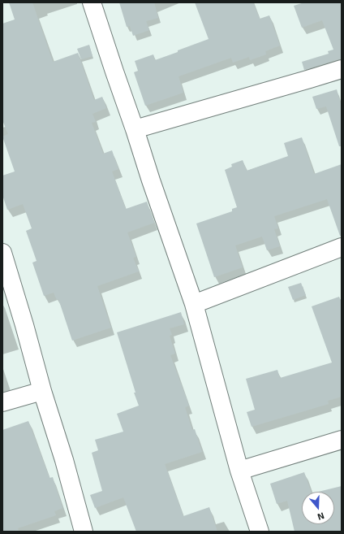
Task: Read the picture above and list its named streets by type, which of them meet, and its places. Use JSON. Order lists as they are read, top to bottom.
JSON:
{
  "north": "bottom"
}
